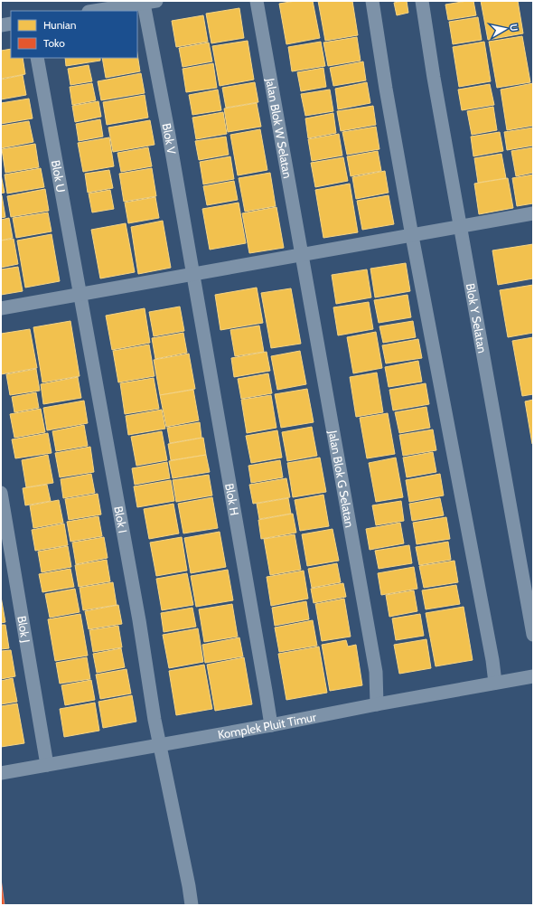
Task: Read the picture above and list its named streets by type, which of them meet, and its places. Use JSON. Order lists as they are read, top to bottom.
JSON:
{
  "streets": {
    "street": [
      "Jalan Blok W Selatan",
      "Blok V",
      "Blok U",
      "Blok Y Selatan",
      "Jalan Blok G Selatan",
      "Blok H",
      "Blok I",
      "Blok J",
      "Komplek Pluit Timur"
    ]
  },
  "crossings": [
    ["Jalan Blok W Selatan", "Jalan Blok G Selatan"],
    ["Blok V", "Blok H"],
    ["Blok U", "Blok I"],
    ["Jalan Blok G Selatan", "Komplek Pluit Timur"],
    ["Blok H", "Komplek Pluit Timur"],
    ["Blok I", "Komplek Pluit Timur"],
    ["Blok J", "Komplek Pluit Timur"]
  ],
  "legend": ["Hunian", "Toko"],
  "north": "right"
}
